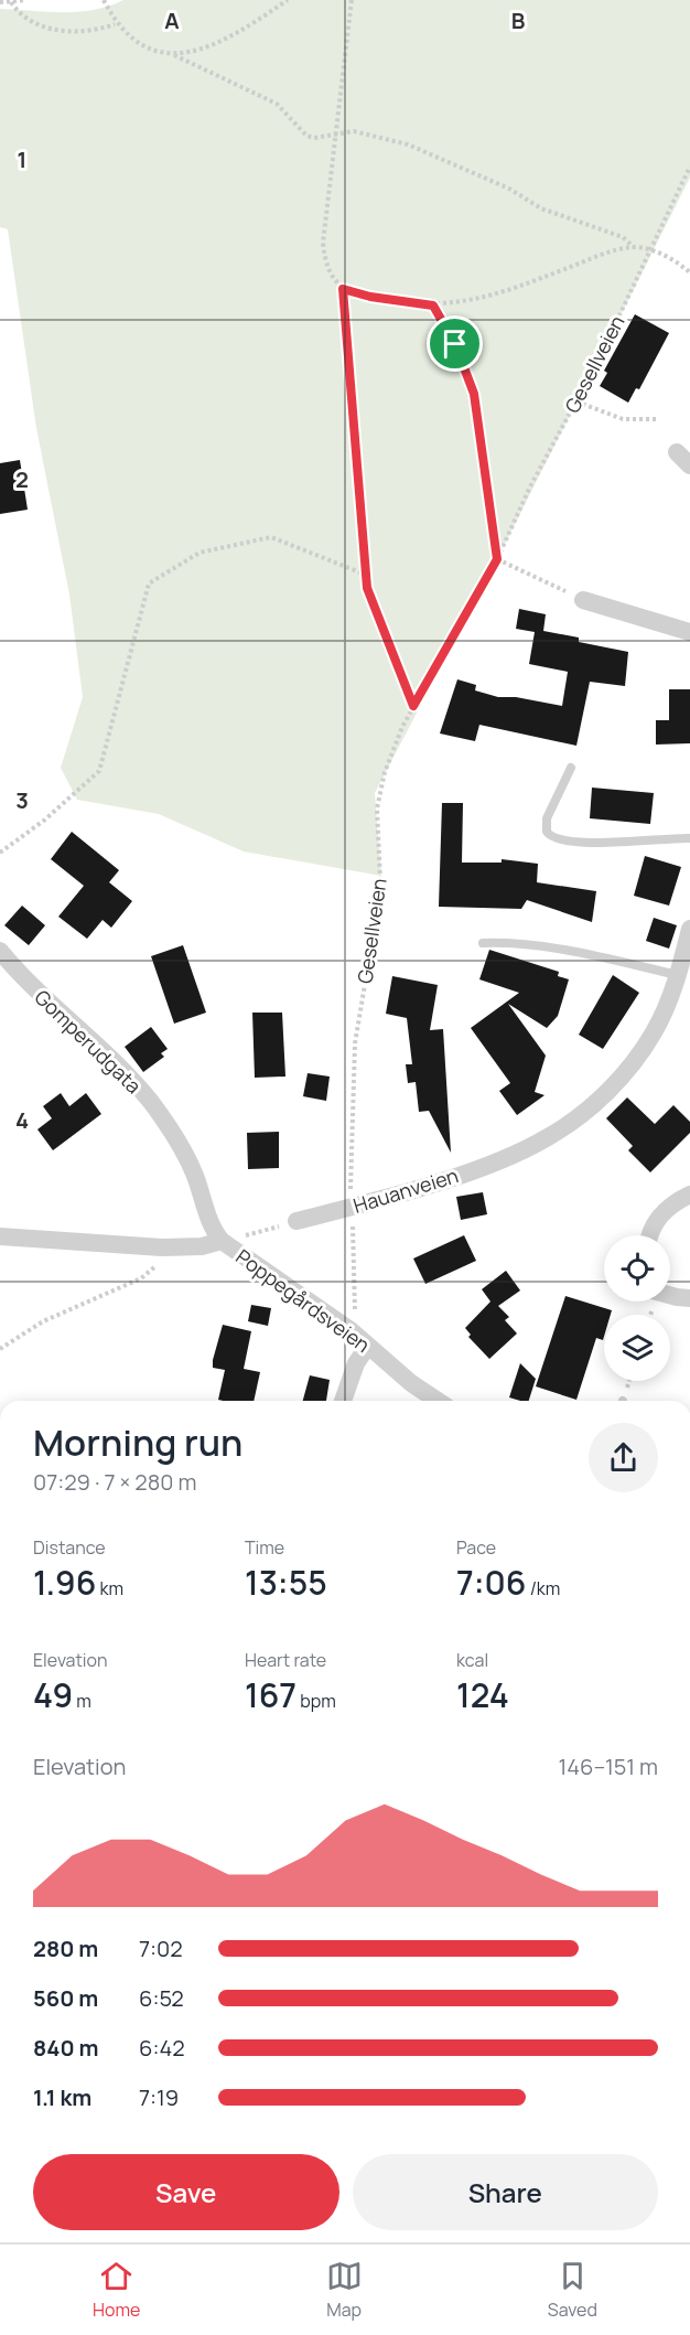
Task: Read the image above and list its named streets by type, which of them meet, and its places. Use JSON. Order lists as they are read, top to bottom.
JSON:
{
  "streets": {
    "street": ["Gomperudgata", "Hauanveien", "Poppegårdsveien"],
    "path": ["Gesellveien"]
  },
  "crossings": [
    ["Gesellveien", "Hauanveien"],
    ["Gesellveien", "Poppegårdsveien"],
    ["Gomperudgata", "Poppegårdsveien"]
  ],
  "page": {
    "heading": ["Morning run", "07:29 · 7 × 280 m"],
    "stats": [
      ["Distance", "1.96 km"],
      ["Time", "13:55"],
      ["Pace", "7:06 /km"],
      ["Elevation", "49 m"],
      ["Heart rate", "167 bpm"],
      ["kcal", "124"]
    ],
    "chart": ["Elevation", "146–151 m"],
    "list": [
      {
        "name": "280 m",
        "note": "7:02"
      },
      {
        "name": "560 m",
        "note": "6:52"
      },
      {
        "name": "840 m",
        "note": "6:42"
      },
      {
        "name": "1.1 km",
        "note": "7:19"
      }
    ],
    "buttons": ["Save", "Share"],
    "tabs": ["Home", "Map", "Saved"]
  },
  "grid": {
    "columns": ["A", "B"],
    "rows": [
      "1",
      "2",
      "3",
      "4"
    ]
  }
}
